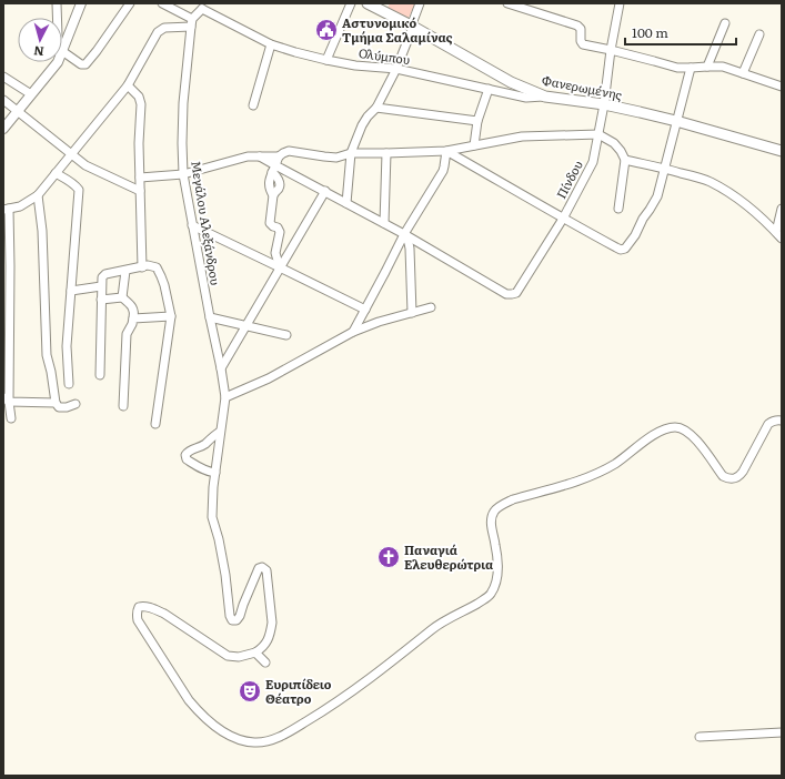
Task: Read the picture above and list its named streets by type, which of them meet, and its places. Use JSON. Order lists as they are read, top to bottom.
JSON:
{
  "streets": {
    "main road": ["Φανερωμένης"],
    "street": ["Ολύμπου", "Πίνδου", "Μεγάλου Αλεξάνδρου"]
  },
  "crossings": [
    ["Ολύμπου", "Φανερωμένης"],
    ["Φανερωμένης", "Πίνδου"]
  ],
  "places": {
    "public building": ["Αστυνομικό Τμήμα Σαλαμίνας"],
    "church": ["Παναγιά Ελευθερώτρια"],
    "theatre": ["Ευριπίδειο Θέατρο"]
  },
  "scale_bar": "100 m",
  "north": "bottom"
}
